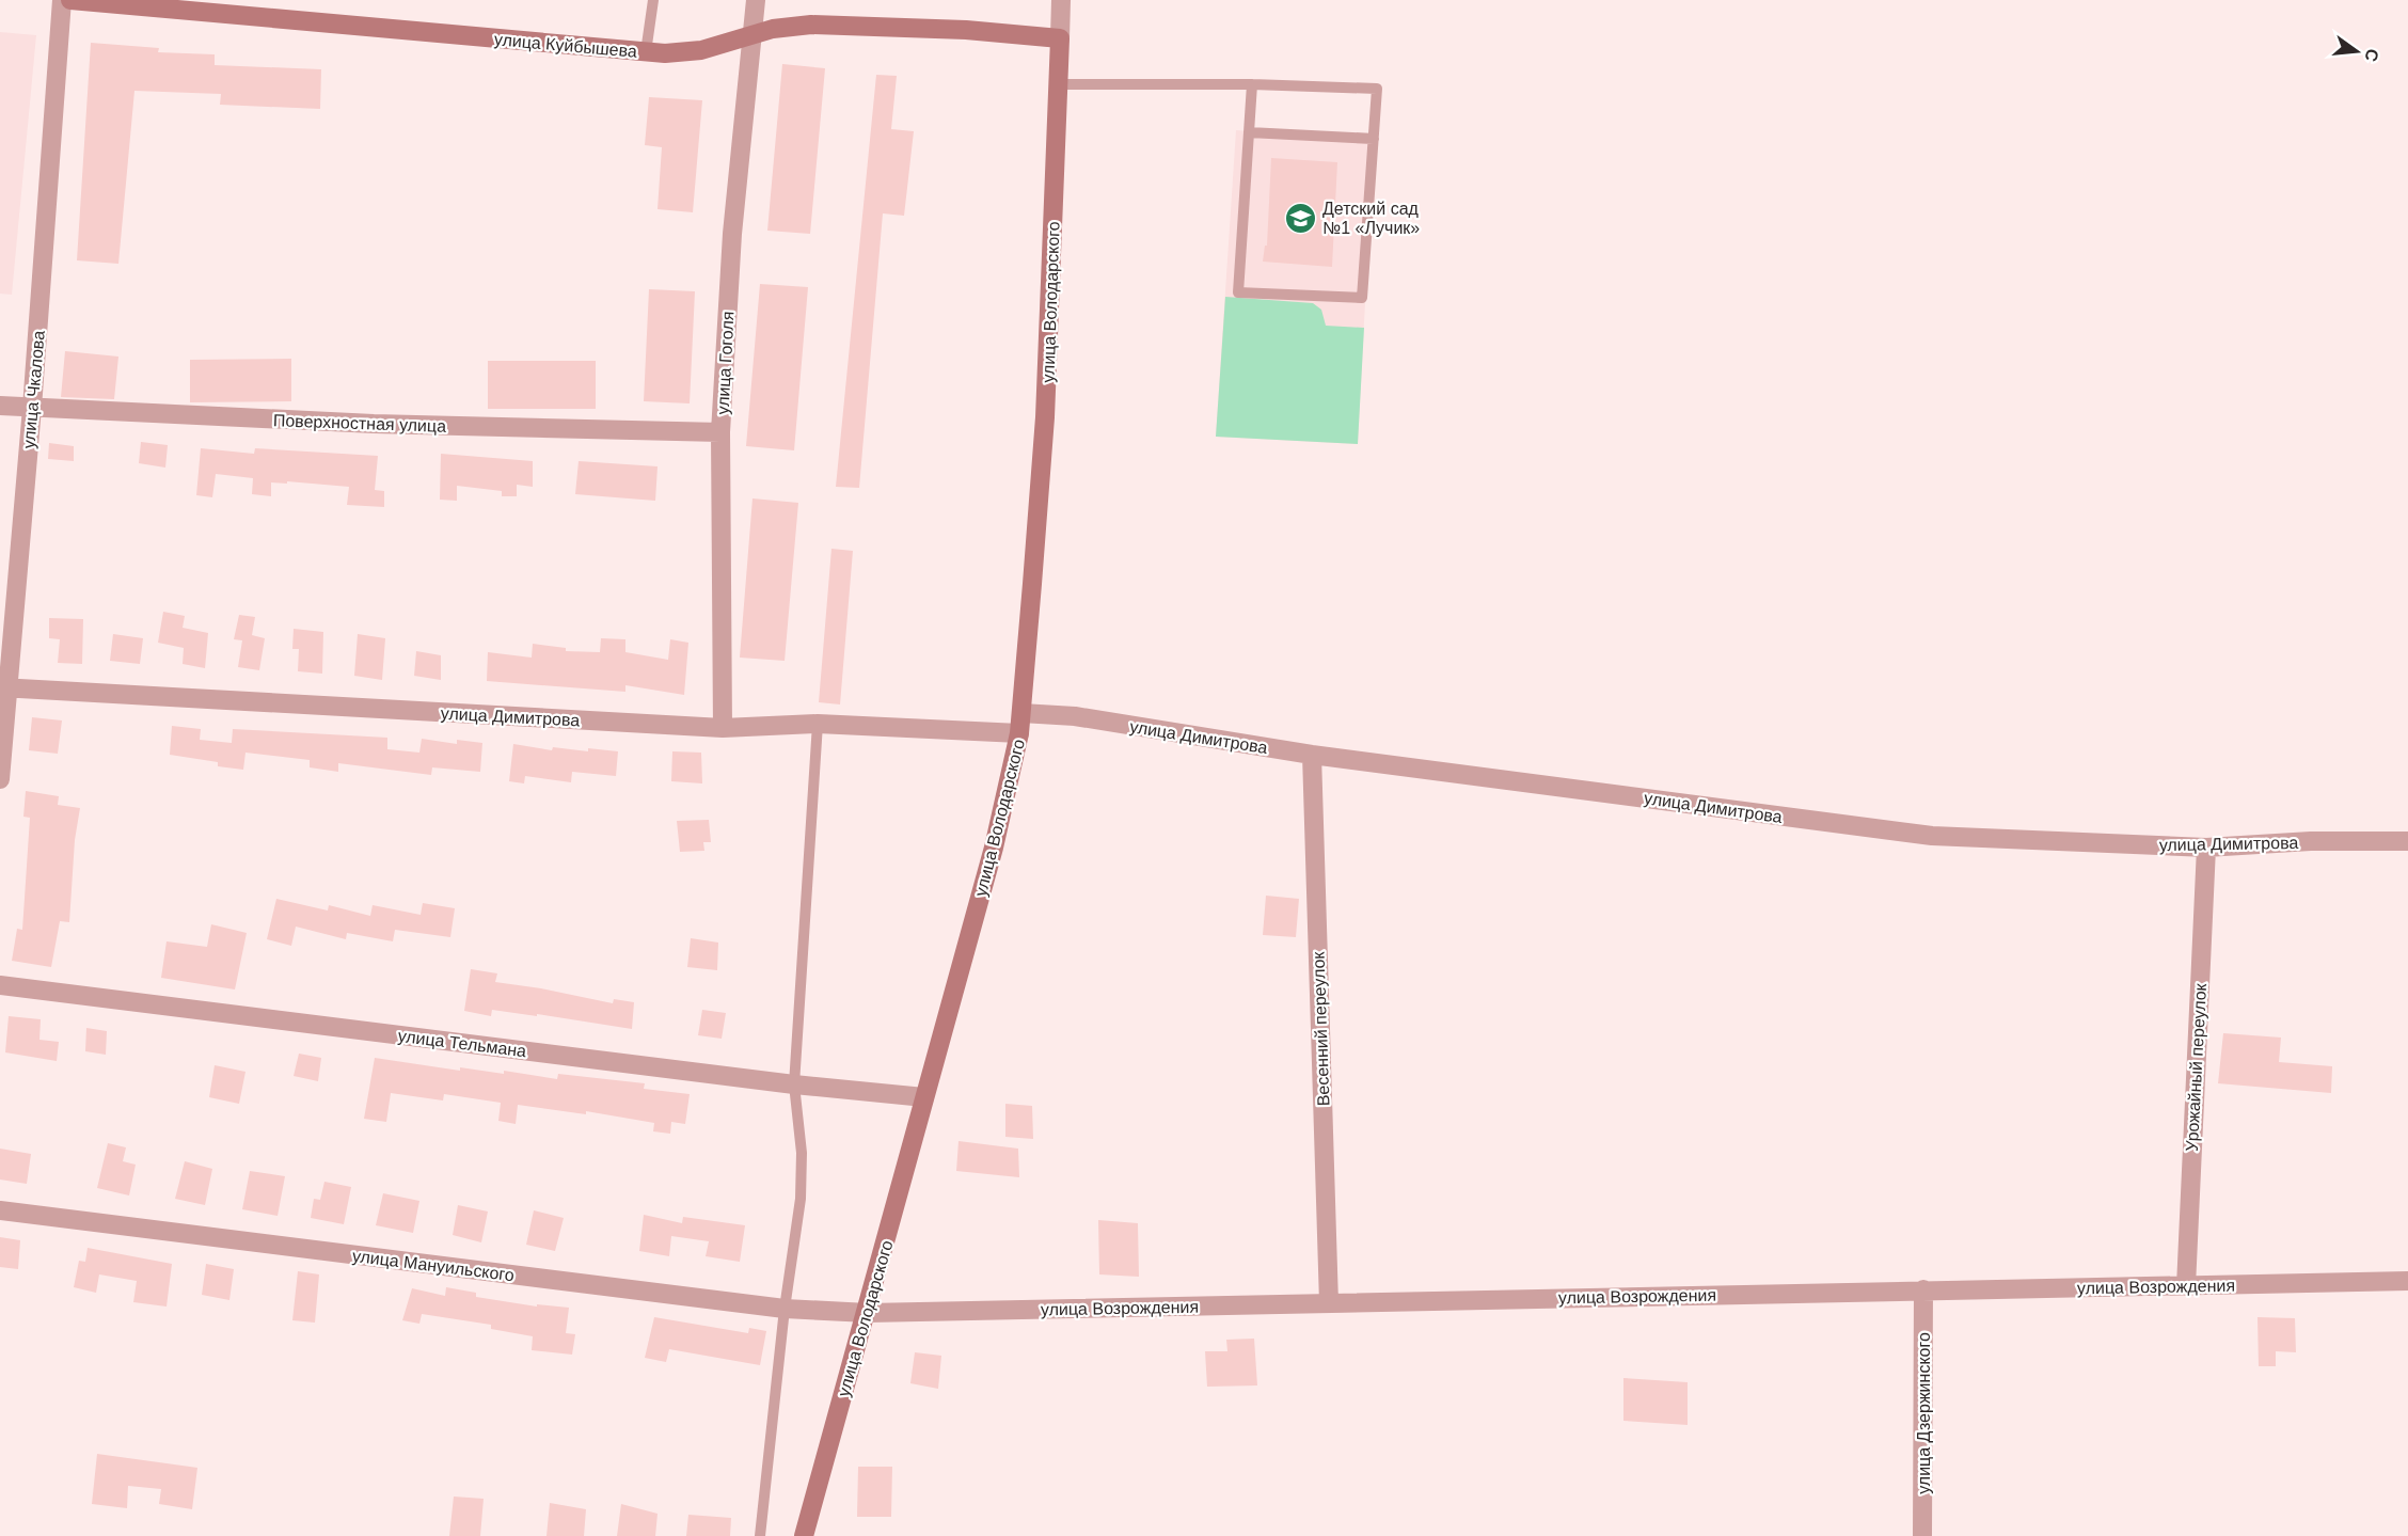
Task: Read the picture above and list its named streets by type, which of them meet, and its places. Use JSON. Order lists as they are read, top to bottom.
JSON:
{
  "streets": {
    "street": [
      "улица Куйбышева",
      "улица Володарского",
      "улица Гоголя",
      "улица Чкалова",
      "Поверхностная улица",
      "улица Димитрова",
      "Весенний переулок",
      "улица Тельмана",
      "Урожайный переулок",
      "улица Мануильского",
      "улица Возрождения",
      "улица Дзержинского"
    ]
  },
  "crossings": [
    ["улица Куйбышева", "улица Володарского"],
    ["улица Куйбышева", "улица Гоголя"],
    ["улица Володарского", "улица Димитрова"],
    ["улица Володарского", "улица Тельмана"],
    ["улица Володарского", "улица Мануильского"],
    ["улица Володарского", "улица Возрождения"],
    ["улица Гоголя", "Поверхностная улица"],
    ["улица Гоголя", "улица Димитрова"],
    ["улица Чкалова", "Поверхностная улица"],
    ["улица Чкалова", "улица Димитрова"],
    ["улица Димитрова", "Весенний переулок"],
    ["улица Димитрова", "Урожайный переулок"],
    ["Весенний переулок", "улица Возрождения"],
    ["Урожайный переулок", "улица Возрождения"],
    ["улица Мануильского", "улица Возрождения"],
    ["улица Возрождения", "улица Дзержинского"]
  ],
  "places": {
    "school or university": ["Детский сад №1 «Лучик»"]
  },
  "north": "right"
}
